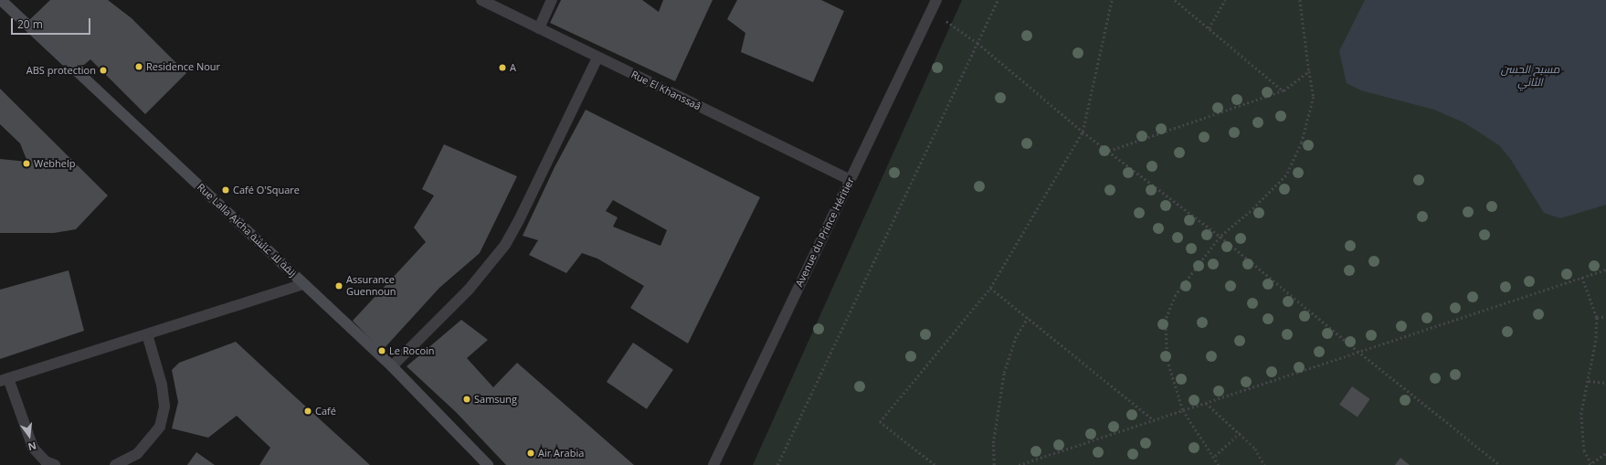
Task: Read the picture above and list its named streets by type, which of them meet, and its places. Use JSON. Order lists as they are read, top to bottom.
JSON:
{
  "streets": {
    "street": ["Rue El Khanssaâ", "Rue Lalla Aicha زنقة للا عائشة", "Avenue du Prince Héritier"]
  },
  "crossings": [
    ["Rue El Khanssaâ", "Avenue du Prince Héritier"]
  ],
  "water": ["مسبح الحسن الثاني"],
  "places": [
    "Residence Nour",
    "A",
    "ABS protection",
    "Webhelp",
    "Café O'Square",
    "Assurance Guennoun",
    "Le Rocoin",
    "Samsung",
    "Café",
    "Air Arabia"
  ],
  "scale_bar": "20 m",
  "north": "bottom"
}
